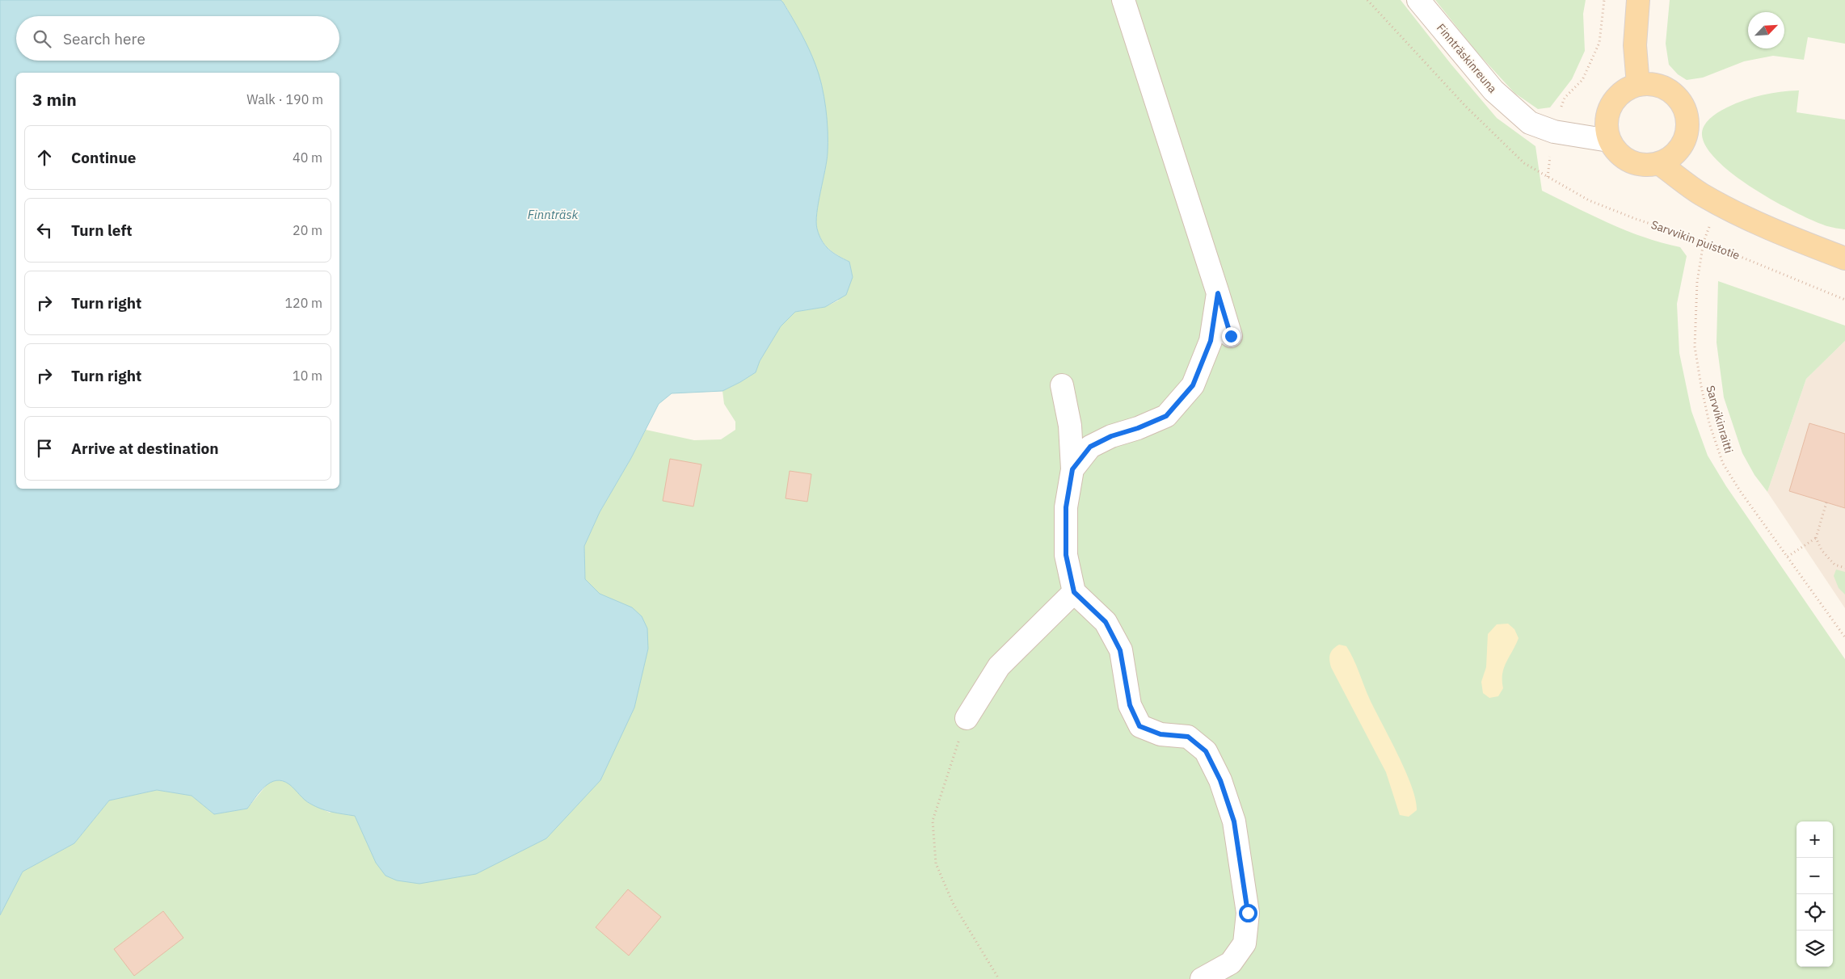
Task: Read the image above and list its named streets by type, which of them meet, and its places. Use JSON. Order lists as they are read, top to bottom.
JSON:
{
  "streets": {
    "street": ["Finnträskinreuna"],
    "path": ["Sarvvikin puistotie", "Sarvvikinraitti"]
  },
  "crossings": [
    ["Sarvvikin puistotie", "Sarvvikinraitti"]
  ],
  "water": ["Finnträsk"],
  "north": "top right",
  "page": {
    "search": "Search here",
    "heading": ["3 min", "Walk · 190 m"],
    "list": [
      ["Continue", "40 m"],
      ["Turn left", "20 m"],
      ["Turn right", "120 m"],
      ["Turn right", "10 m"],
      "Arrive at destination"
    ],
    "map_buttons": ["+", "−"]
  }
}
